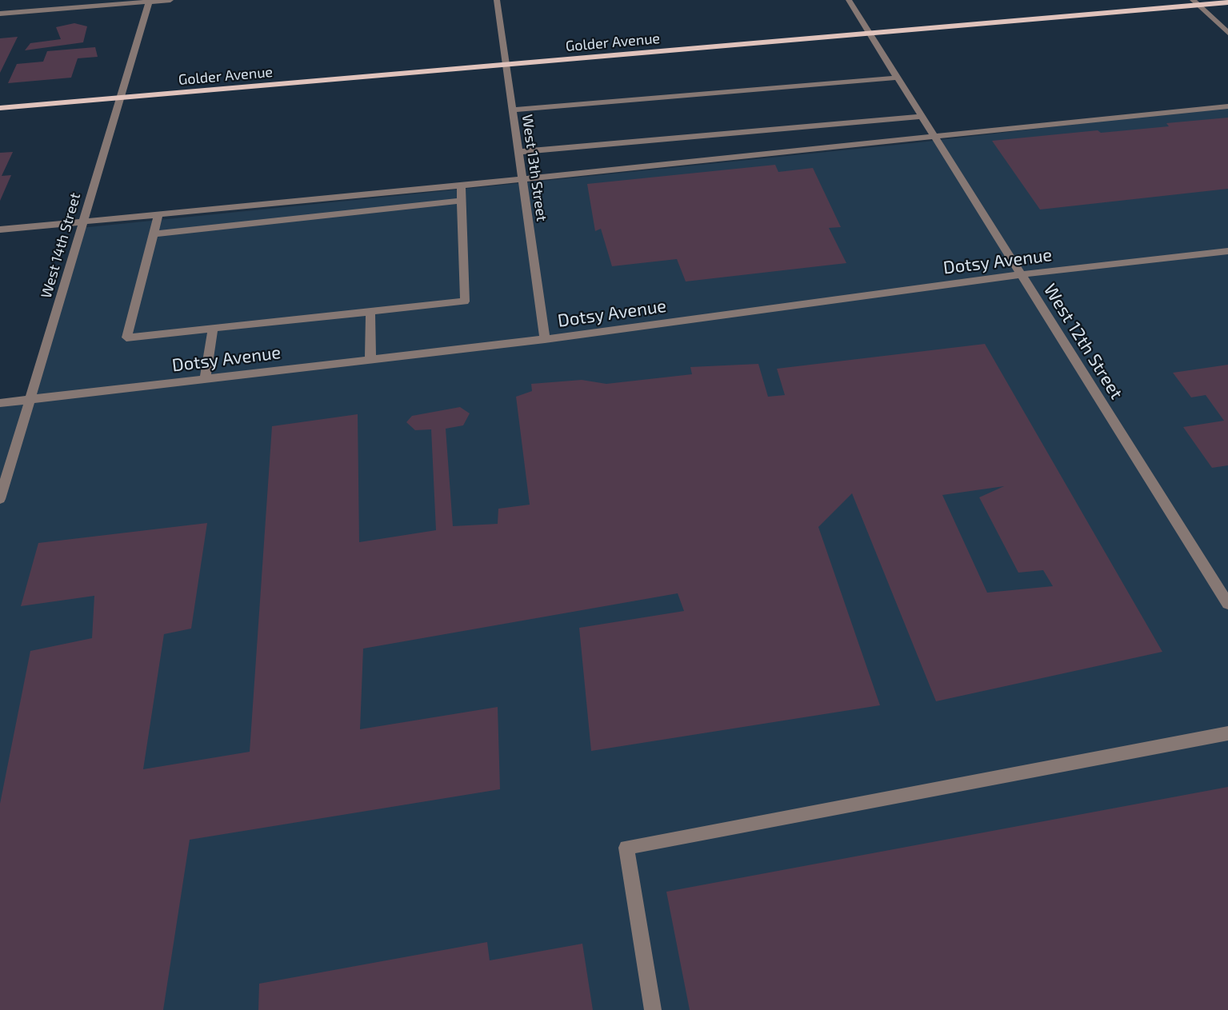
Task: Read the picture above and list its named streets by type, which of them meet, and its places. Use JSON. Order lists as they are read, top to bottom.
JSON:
{
  "streets": {
    "main road": ["Golder Avenue"],
    "street": [
      "West 13th Street",
      "West 14th Street",
      "Dotsy Avenue",
      "West 12th Street"
    ]
  },
  "crossings": [
    ["Golder Avenue", "West 13th Street"],
    ["Golder Avenue", "West 14th Street"],
    ["Golder Avenue", "West 12th Street"],
    ["West 13th Street", "Dotsy Avenue"],
    ["West 14th Street", "Dotsy Avenue"],
    ["Dotsy Avenue", "West 12th Street"]
  ]
}
